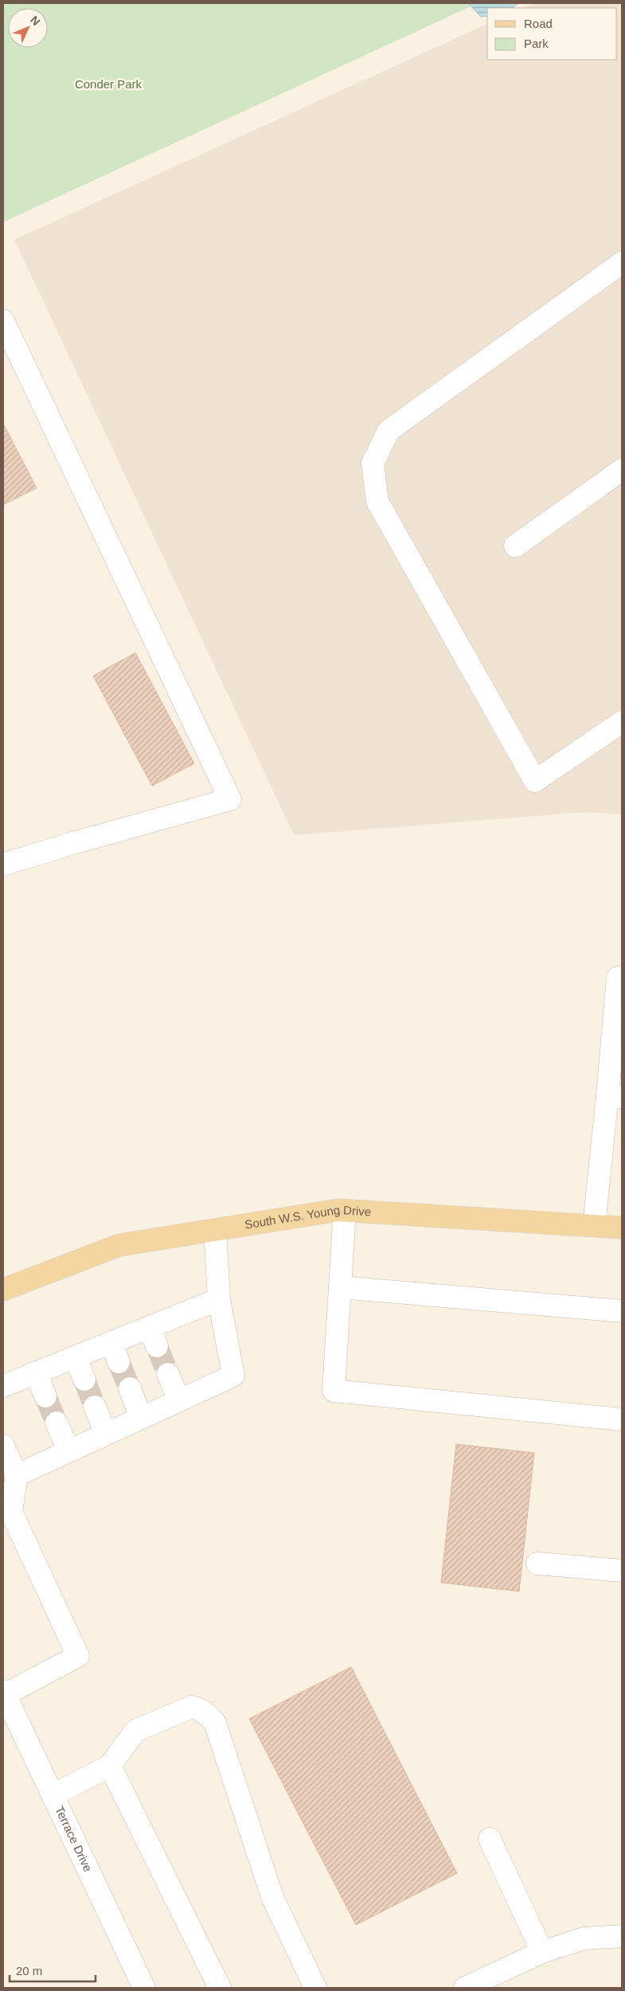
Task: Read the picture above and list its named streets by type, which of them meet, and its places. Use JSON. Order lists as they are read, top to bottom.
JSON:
{
  "streets": {
    "main road": ["South W.S. Young Drive"],
    "street": ["Terrace Drive"]
  },
  "parks": ["Conder Park"],
  "legend": ["Road", "Park"],
  "scale_bar": "20 m",
  "north": "top right"
}
